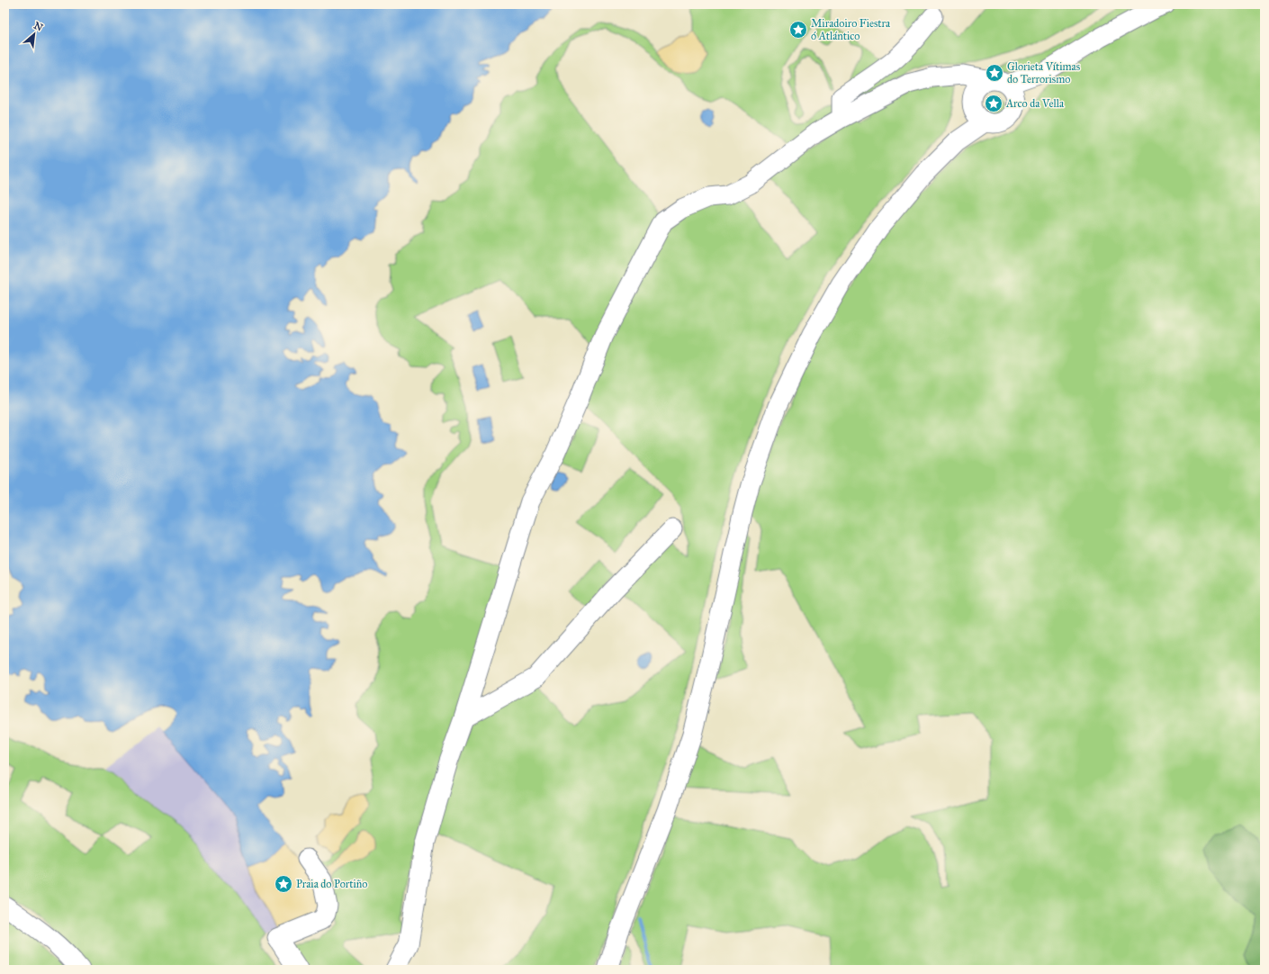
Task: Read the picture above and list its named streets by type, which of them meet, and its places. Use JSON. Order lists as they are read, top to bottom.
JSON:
{
  "places": {
    "place": [
      "Miradoiro Fiestra ó Atlántico",
      "Glorieta Vítimas do Terrorismo",
      "Arco da Vella",
      "Praia do Portiño"
    ]
  },
  "north": "top right"
}
